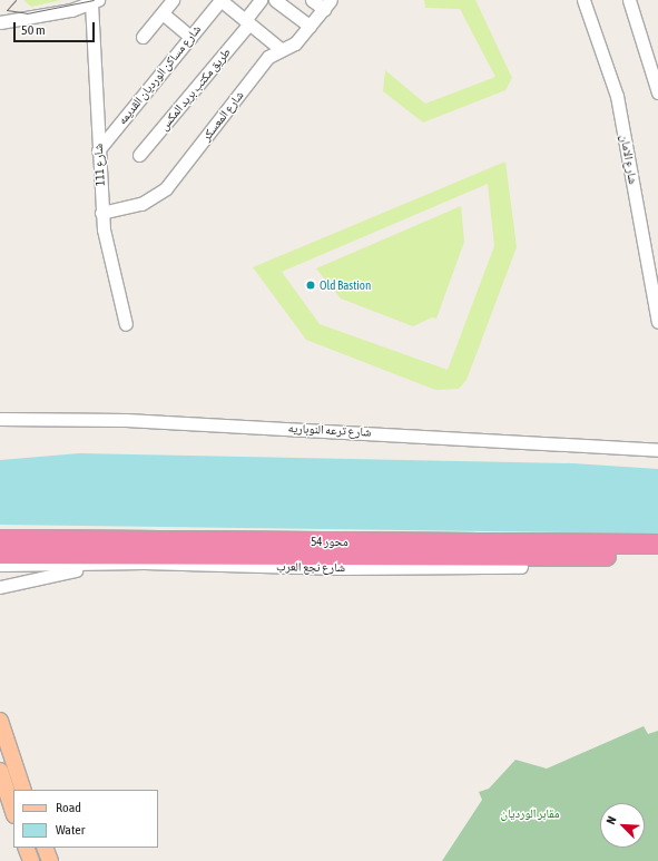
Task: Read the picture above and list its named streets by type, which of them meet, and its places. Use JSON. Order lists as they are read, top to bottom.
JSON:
{
  "streets": {
    "highway": ["محور 54"],
    "street": [
      "شارع مساكن الورديان القديمه",
      "طريق مكتب بريد المكس",
      "شارع المعسكر",
      "شارع الامان",
      "شارع 111",
      "شارع ترعه النوباريه",
      "شارع نجع العرب"
    ]
  },
  "crossings": [
    ["شارع مساكن الورديان القديمه", "شارع 111"],
    ["شارع المعسكر", "شارع 111"]
  ],
  "parks": ["مقابر الورديان"],
  "places": ["Old Bastion"],
  "legend": ["Road", "Water"],
  "scale_bar": "50 m",
  "north": "top left"
}
